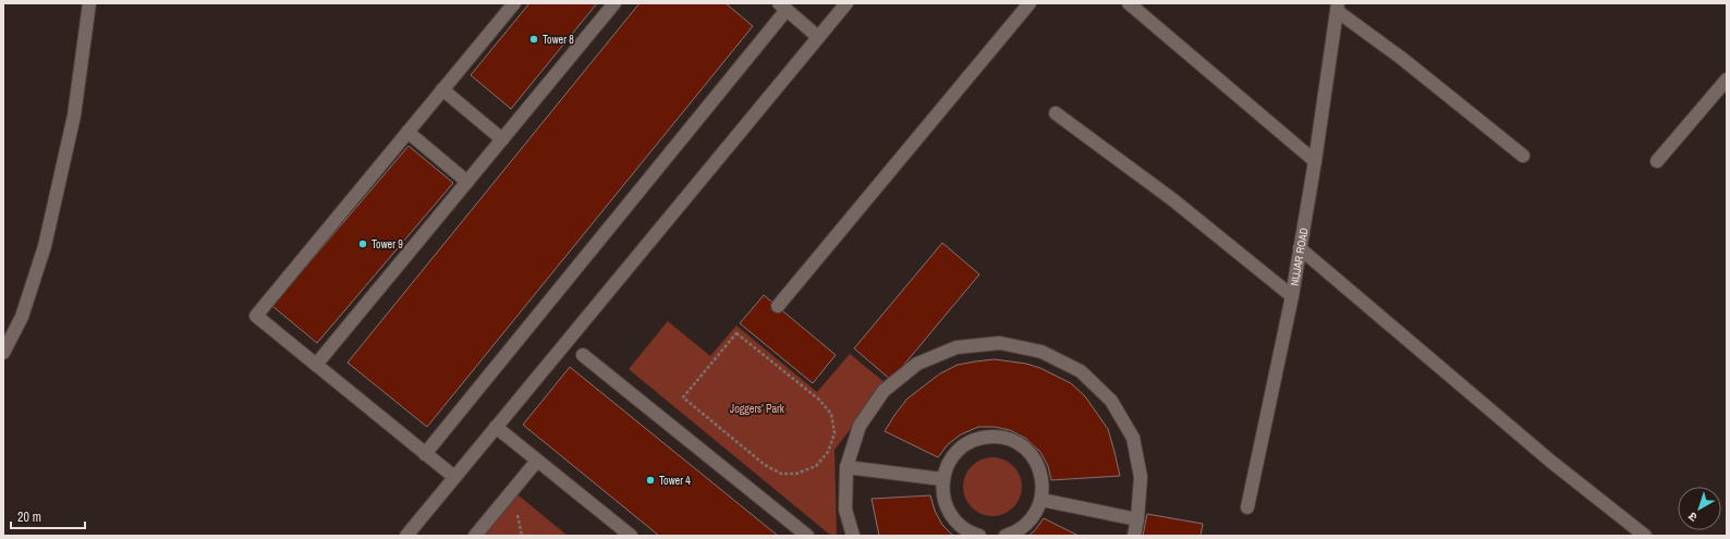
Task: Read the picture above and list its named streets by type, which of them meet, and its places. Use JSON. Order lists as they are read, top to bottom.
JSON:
{
  "streets": {
    "street": ["NIJJAR ROAD"]
  },
  "parks": ["Joggers' Park"],
  "places": ["Tower 8", "Tower 9", "Tower 4"],
  "scale_bar": "20 m",
  "north": "bottom left"
}
